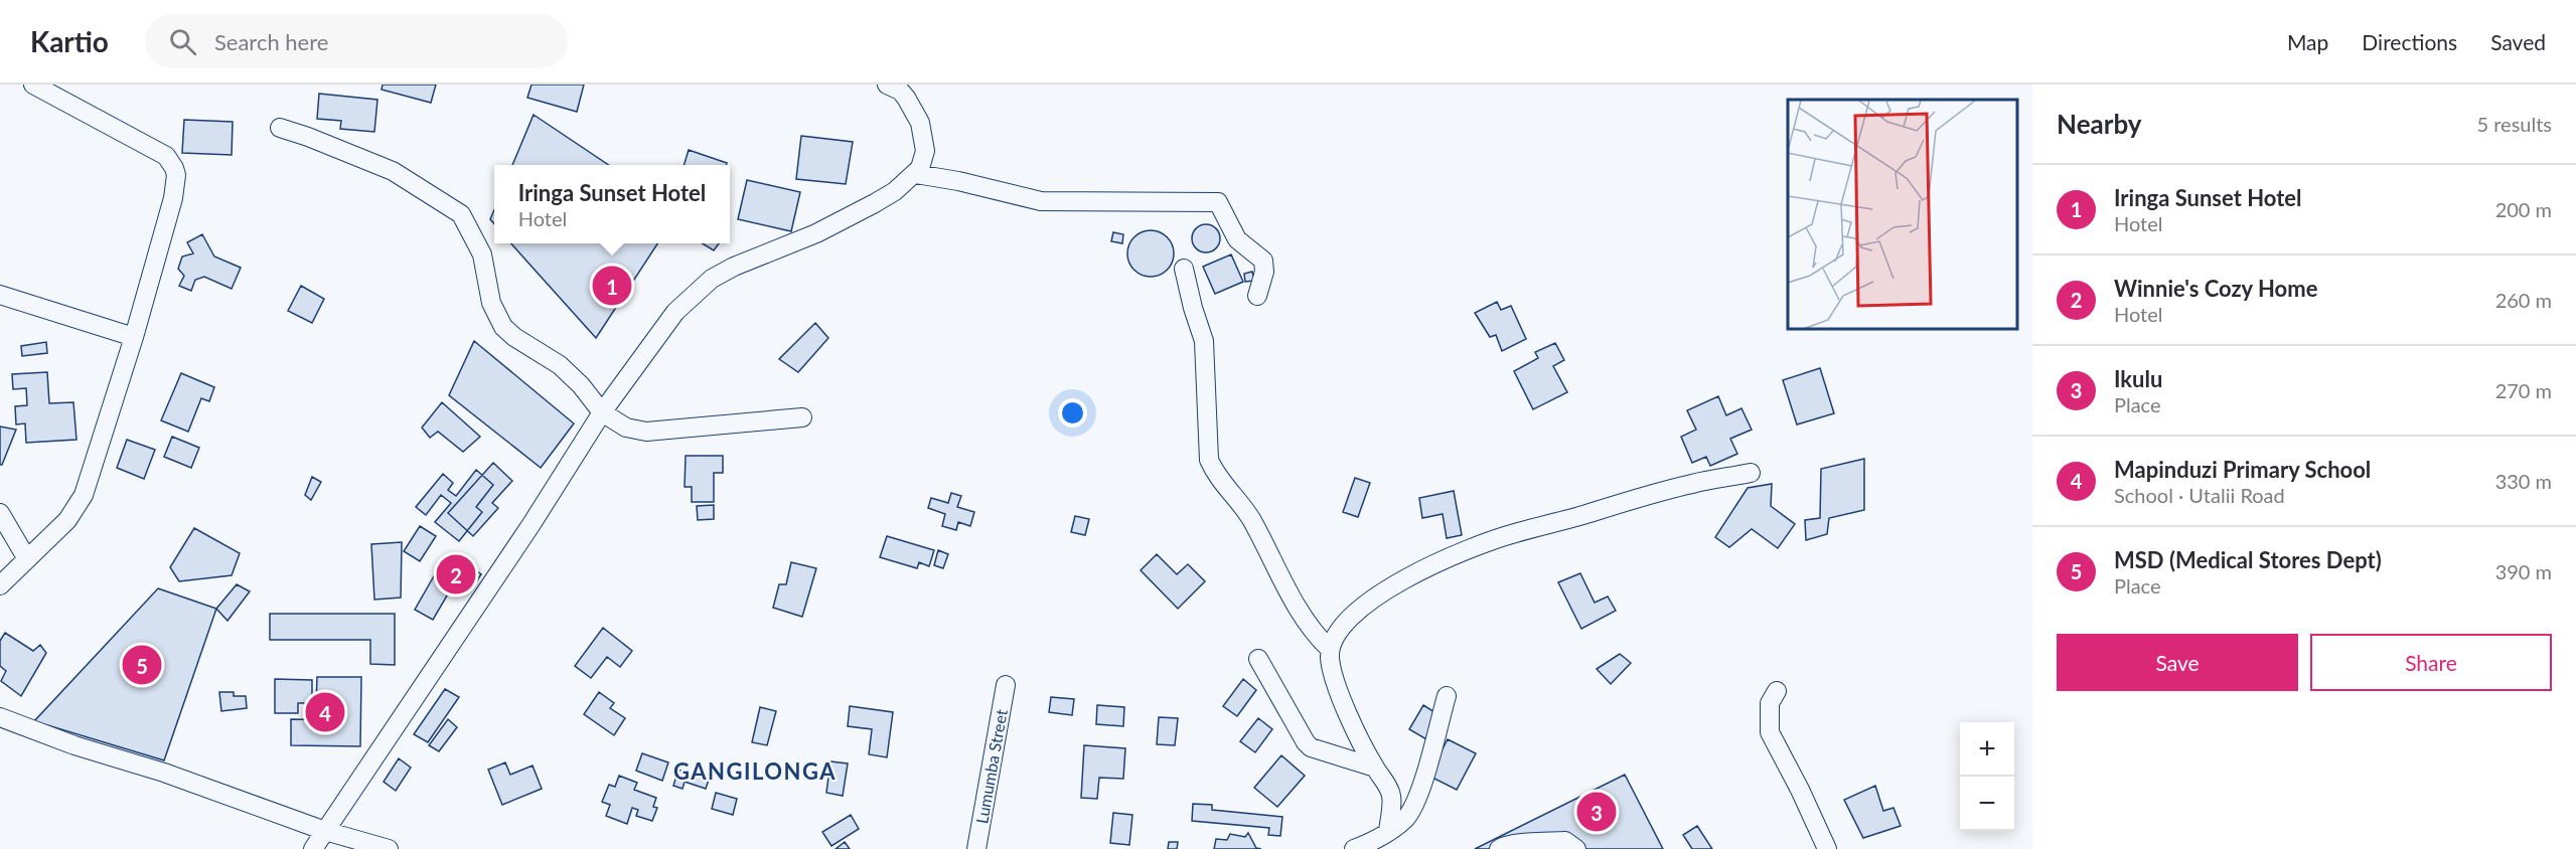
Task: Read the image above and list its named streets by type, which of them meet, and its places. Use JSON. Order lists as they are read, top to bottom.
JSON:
{
  "streets": {
    "street": ["Lumumba Street"]
  },
  "districts": ["GANGILONGA"],
  "page": {
    "header": "Kartio",
    "search": "Search here",
    "nav": ["Map", "Directions", "Saved"],
    "heading": ["Nearby", "5 results"],
    "list": [
      {
        "mark": "1",
        "name": "Iringa Sunset Hotel",
        "note": "Hotel",
        "value": "200 m"
      },
      {
        "mark": "2",
        "name": "Winnie's Cozy Home",
        "note": "Hotel",
        "value": "260 m"
      },
      {
        "mark": "3",
        "name": "Ikulu",
        "note": "Place",
        "value": "270 m"
      },
      {
        "mark": "4",
        "name": "Mapinduzi Primary School",
        "note": "School · Utalii Road",
        "value": "330 m"
      },
      {
        "mark": "5",
        "name": "MSD (Medical Stores Dept)",
        "note": "Place",
        "value": "390 m"
      }
    ],
    "popup": ["Iringa Sunset Hotel", "Hotel"],
    "pins": [
      "1",
      "2",
      "5",
      "4",
      "3"
    ],
    "buttons": ["Save", "Share"],
    "map_buttons": ["+", "−"]
  }
}
